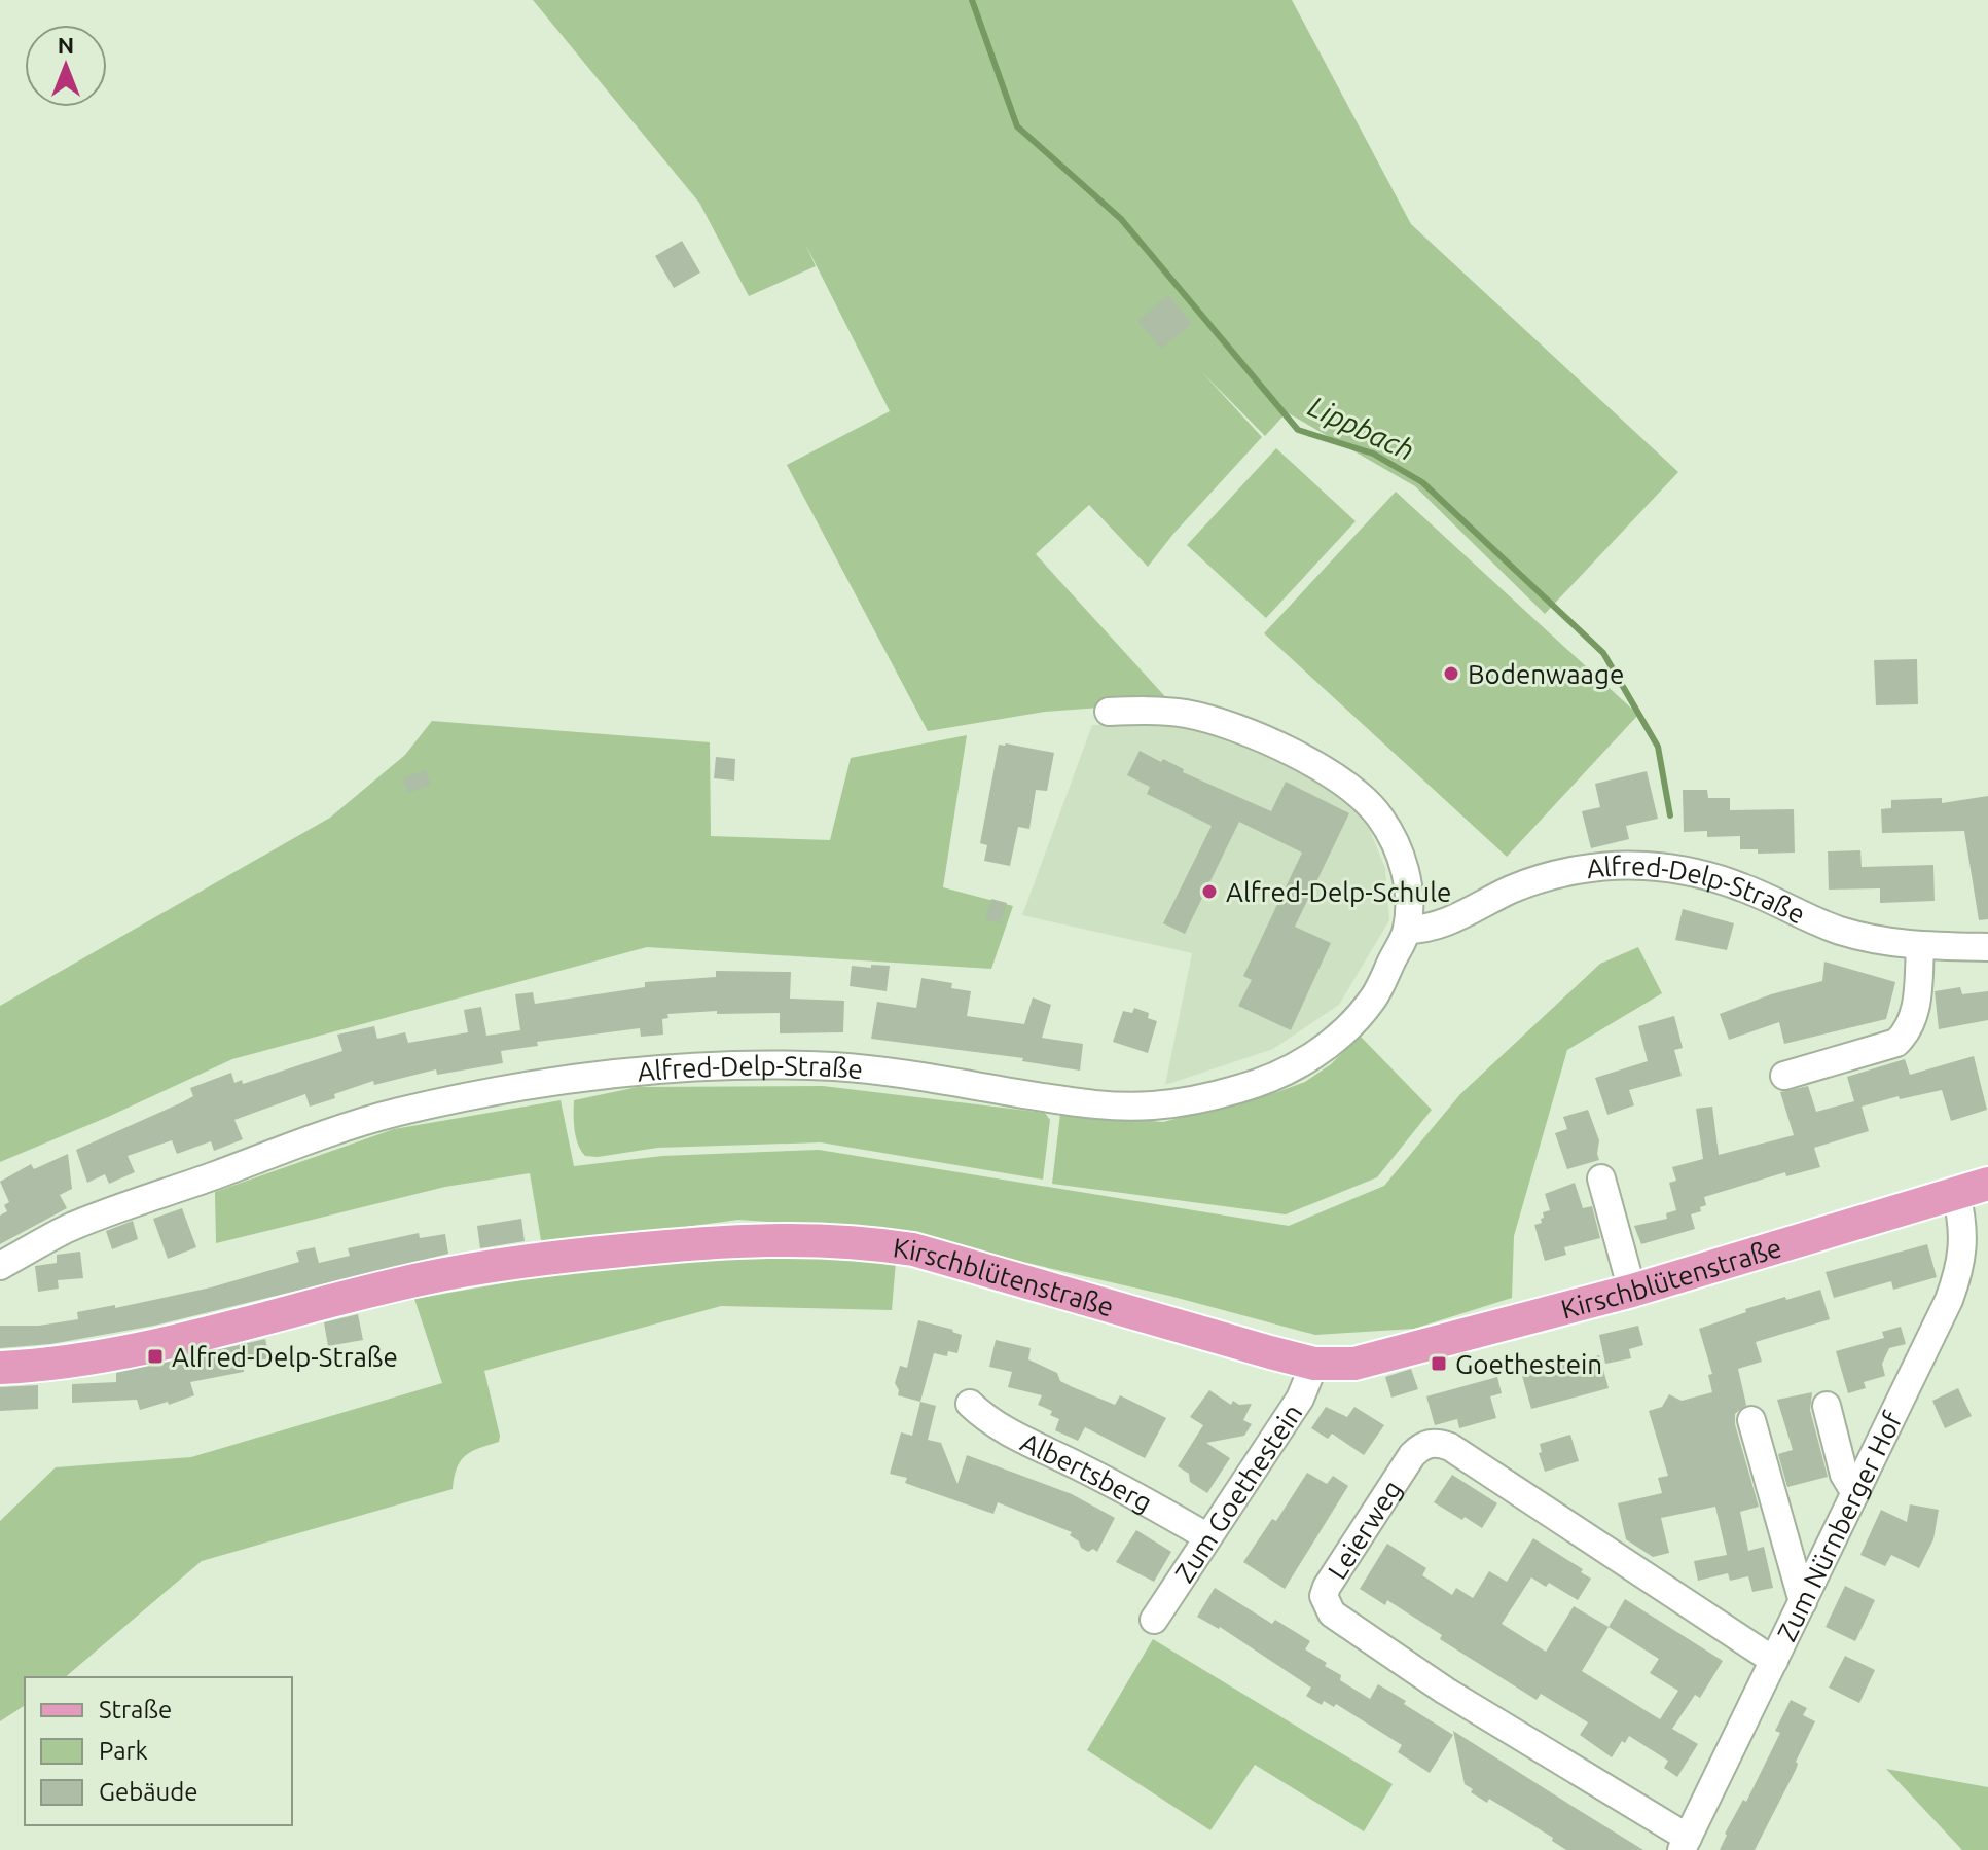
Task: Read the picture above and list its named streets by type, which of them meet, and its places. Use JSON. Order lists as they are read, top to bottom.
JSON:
{
  "streets": {
    "main road": ["Kirschblütenstraße"],
    "street": [
      "Alfred-Delp-Straße",
      "Albertsberg",
      "Zum Goethestein",
      "Zum Nürnberger Hof",
      "Leierweg"
    ]
  },
  "crossings": [
    ["Kirschblütenstraße", "Zum Goethestein"],
    ["Kirschblütenstraße", "Zum Nürnberger Hof"],
    ["Albertsberg", "Zum Goethestein"],
    ["Zum Nürnberger Hof", "Leierweg"]
  ],
  "water": ["Lippbach"],
  "places": {
    "other": ["Bodenwaage", "Alfred-Delp-Schule"],
    "transit": ["Alfred-Delp-Straße", "Goethestein"]
  },
  "legend": ["Straße", "Park", "Gebäude"],
  "north": "top"
}
